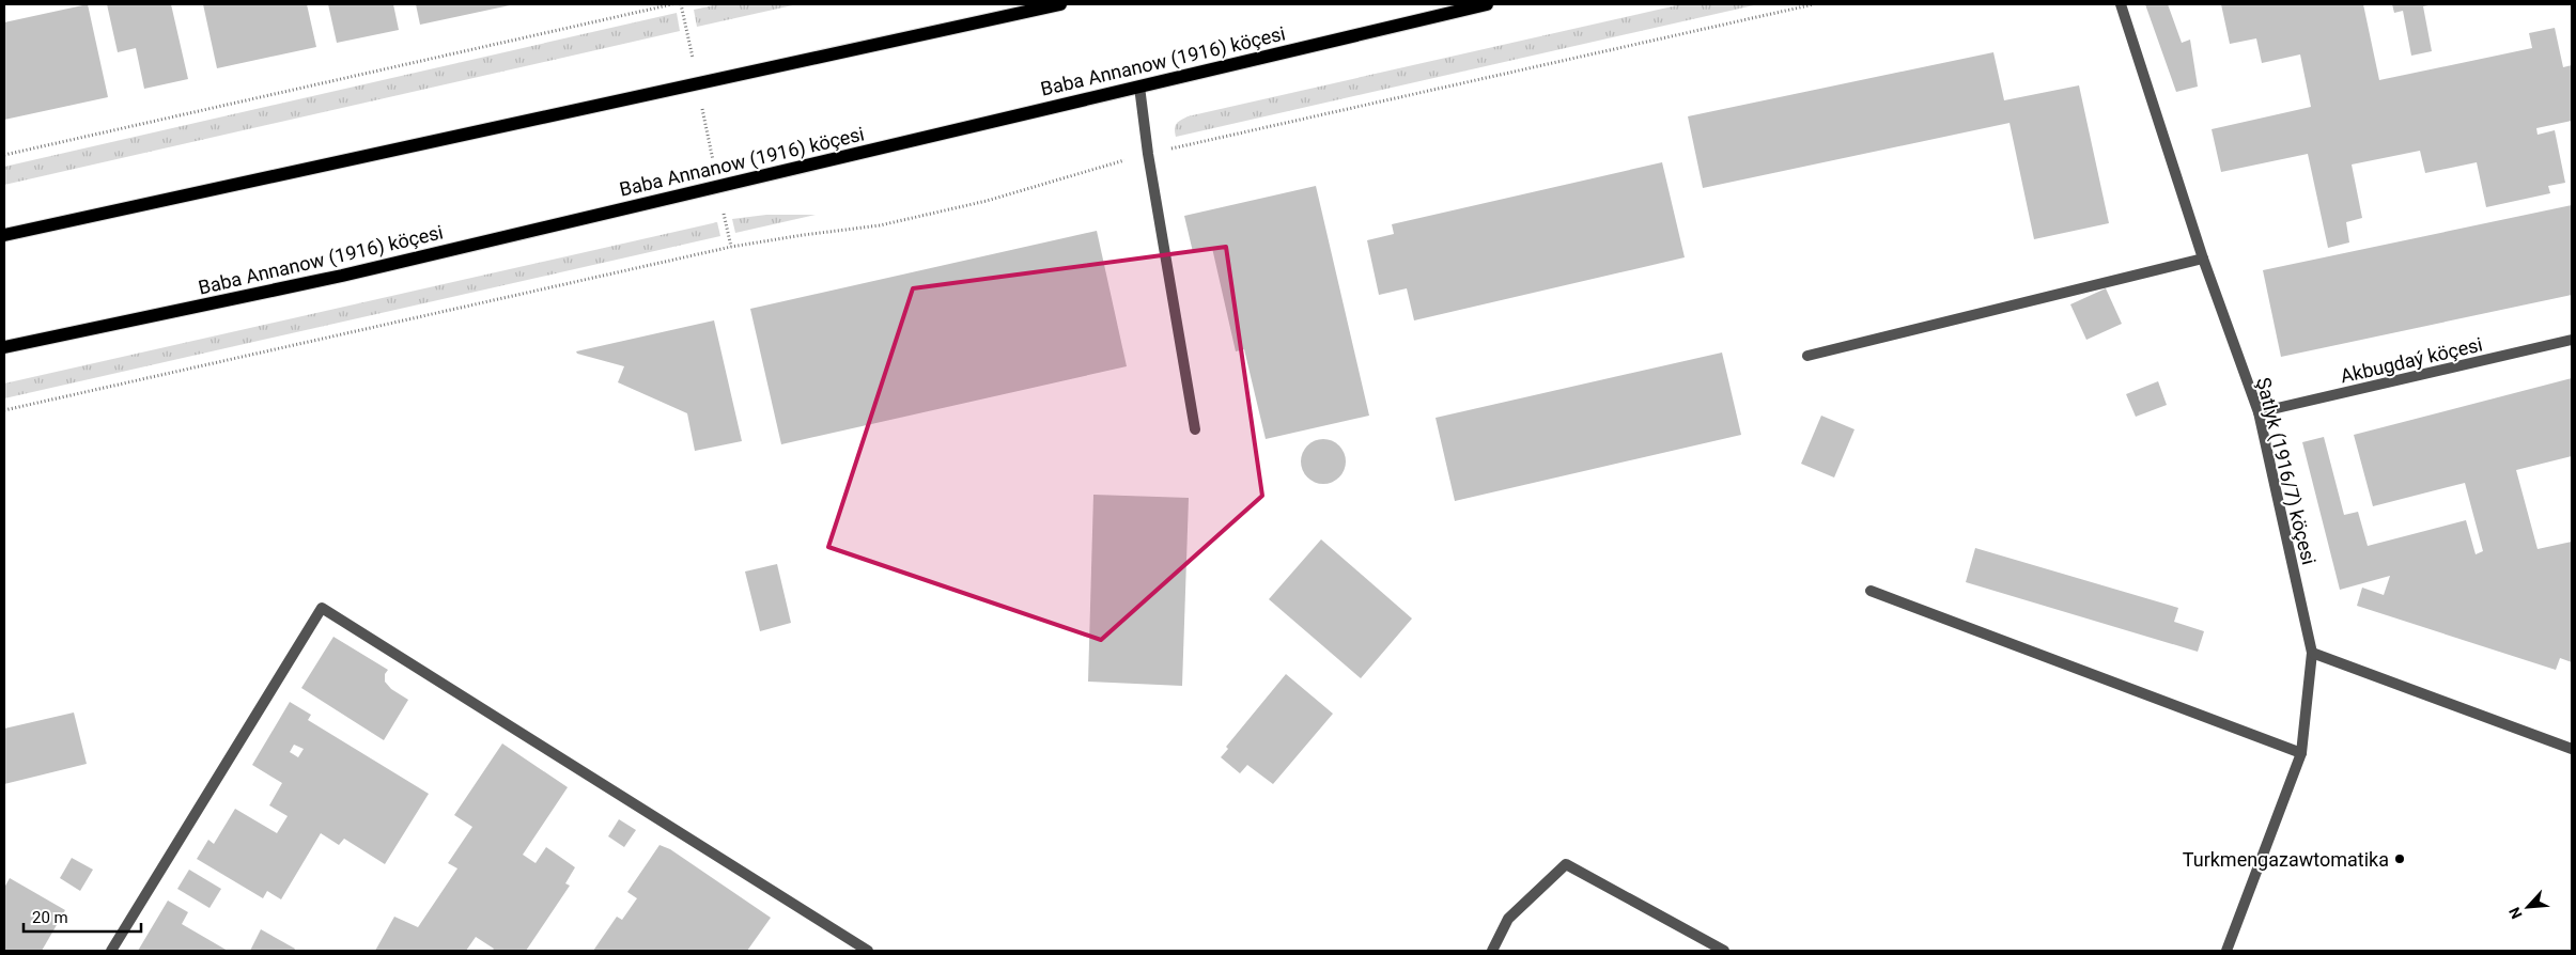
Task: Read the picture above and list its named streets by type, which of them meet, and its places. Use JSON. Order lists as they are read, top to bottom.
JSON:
{
  "streets": {
    "main road": ["Baba Annanow (1916) köçesi"],
    "street": ["Akbugdaý köçesi", "Şatlyk (1916/7) köçesi"]
  },
  "crossings": [
    ["Akbugdaý köçesi", "Şatlyk (1916/7) köçesi"]
  ],
  "places": ["Turkmengazawtomatika"],
  "scale_bar": "20 m",
  "north": "bottom left"
}
